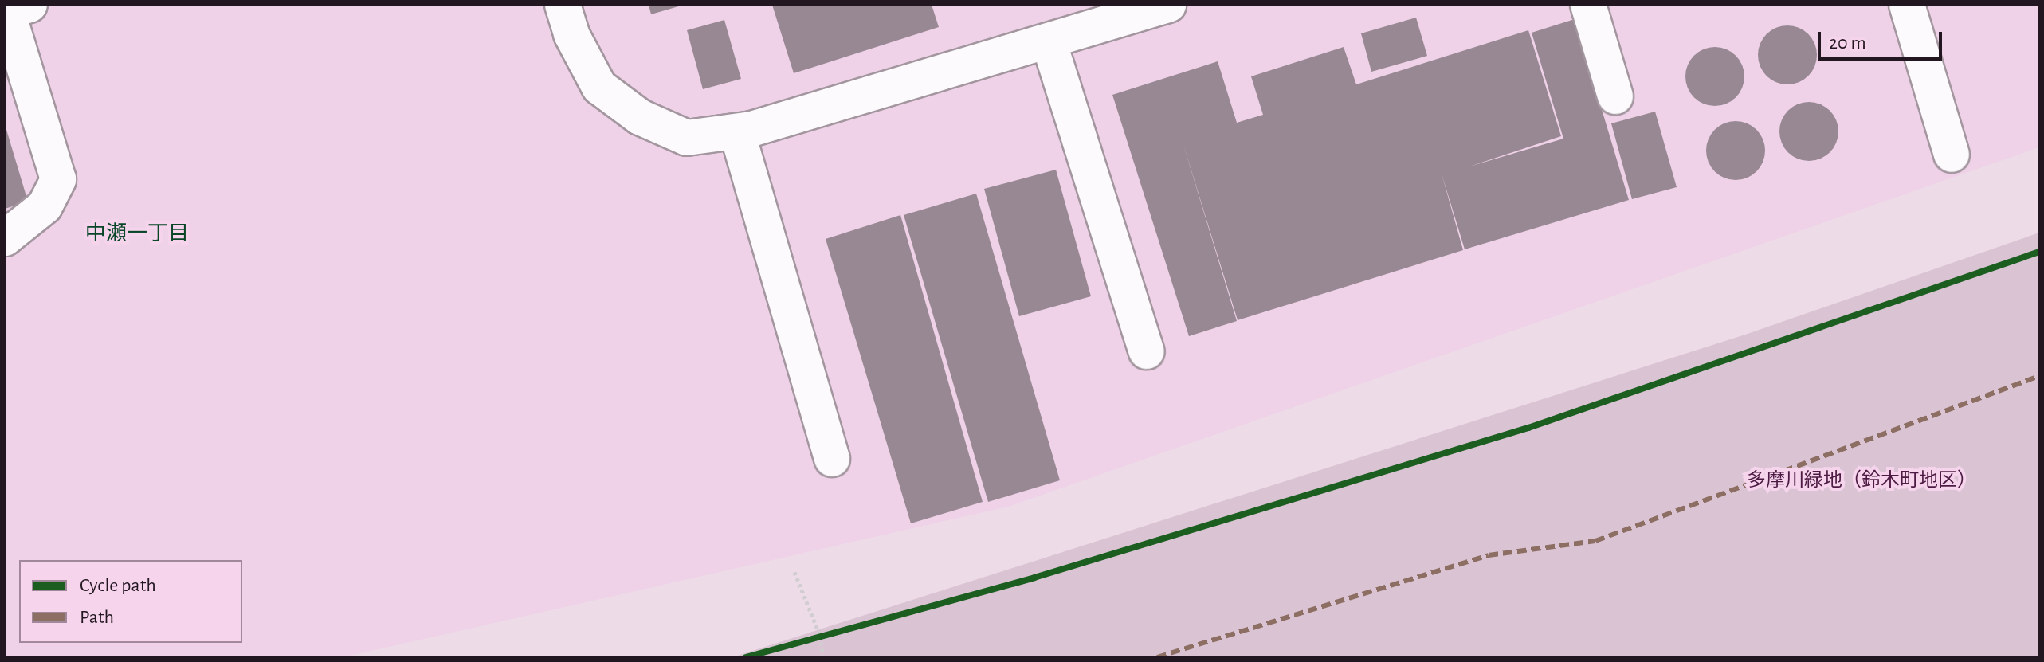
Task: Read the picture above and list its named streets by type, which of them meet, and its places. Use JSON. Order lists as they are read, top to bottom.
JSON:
{
  "districts": ["中瀬一丁目"],
  "parks": ["多摩川緑地（鈴木町地区）"],
  "legend": ["Cycle path", "Path"],
  "scale_bar": "20 m"
}
